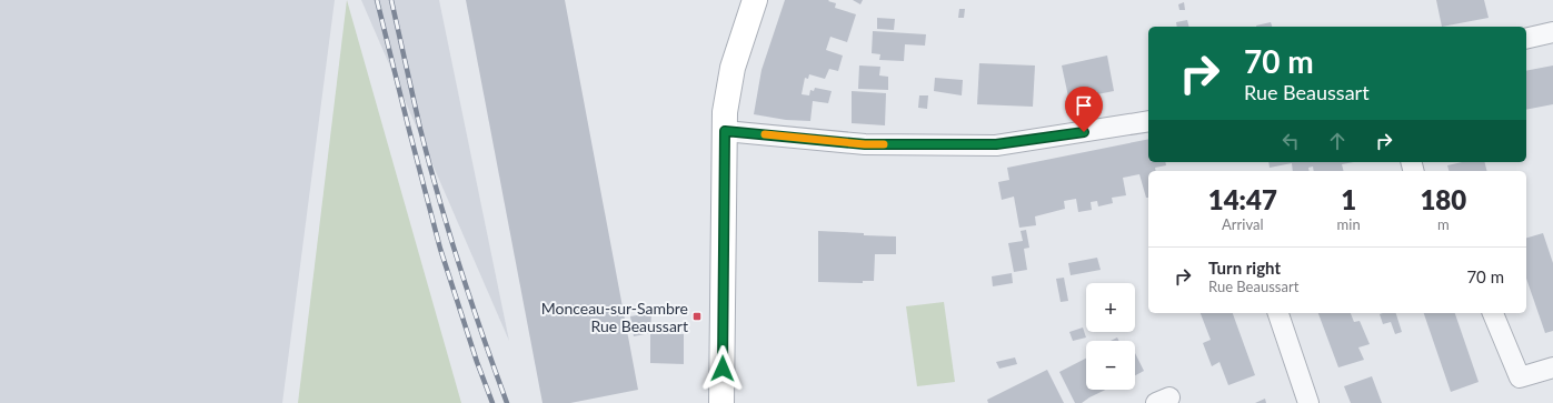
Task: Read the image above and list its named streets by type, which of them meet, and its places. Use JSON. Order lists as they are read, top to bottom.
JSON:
{
  "places": {
    "transit": ["Monceau-sur-Sambre Rue Beaussart"]
  },
  "page": {
    "turn": ["70 m", "Rue Beaussart"],
    "eta": [
      "14:47",
      "Arrival",
      "1",
      "min",
      "180",
      "m"
    ],
    "list": [
      {
        "name": "Turn right",
        "note": "Rue Beaussart",
        "value": "70 m"
      }
    ],
    "map_buttons": ["+", "−"]
  }
}
